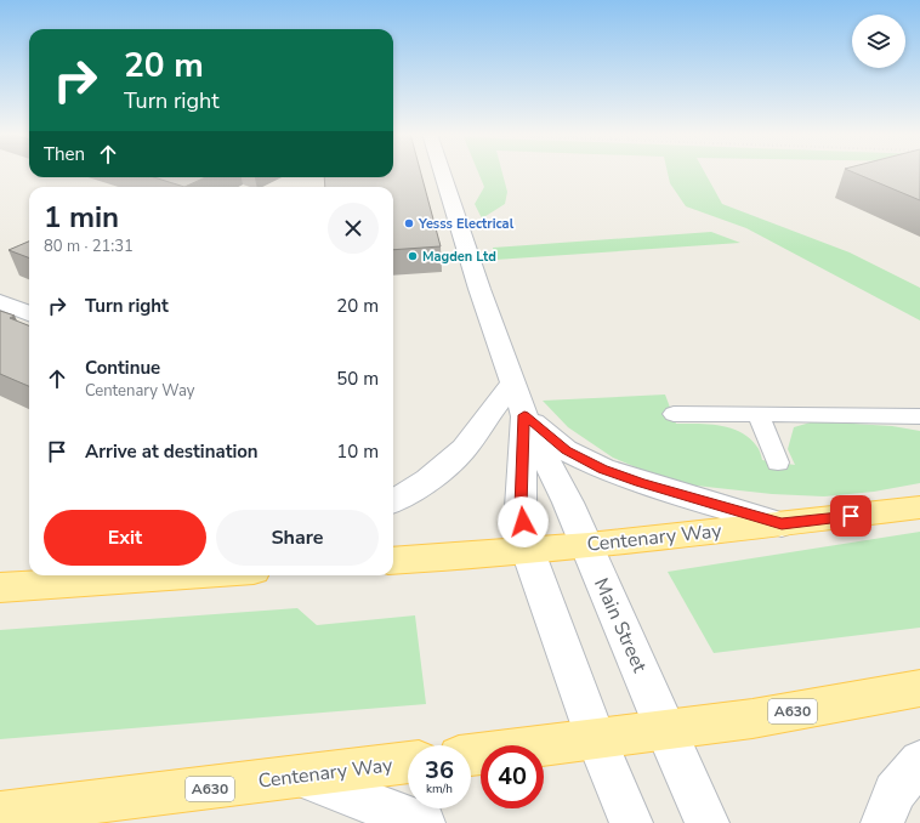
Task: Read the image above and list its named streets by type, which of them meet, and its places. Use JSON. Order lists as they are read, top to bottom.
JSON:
{
  "streets": {
    "main road": ["Centenary Way", "A630"],
    "street": ["Main Street"]
  },
  "crossings": [
    ["Centenary Way", "Main Street"],
    ["Main Street", "A630"]
  ],
  "places": ["Yesss Electrical", "Magden Ltd"],
  "page": {
    "turn": ["20 m", "Turn right"],
    "then": "Then",
    "heading": ["1 min", "80 m · 21:31"],
    "list": [
      {
        "name": "Turn right",
        "value": "20 m"
      },
      {
        "name": "Continue",
        "note": "Centenary Way",
        "value": "50 m"
      },
      {
        "name": "Arrive at destination",
        "value": "10 m"
      }
    ],
    "buttons": ["Exit", "Share"],
    "speed": "36 km/h",
    "limit": "40"
  }
}
